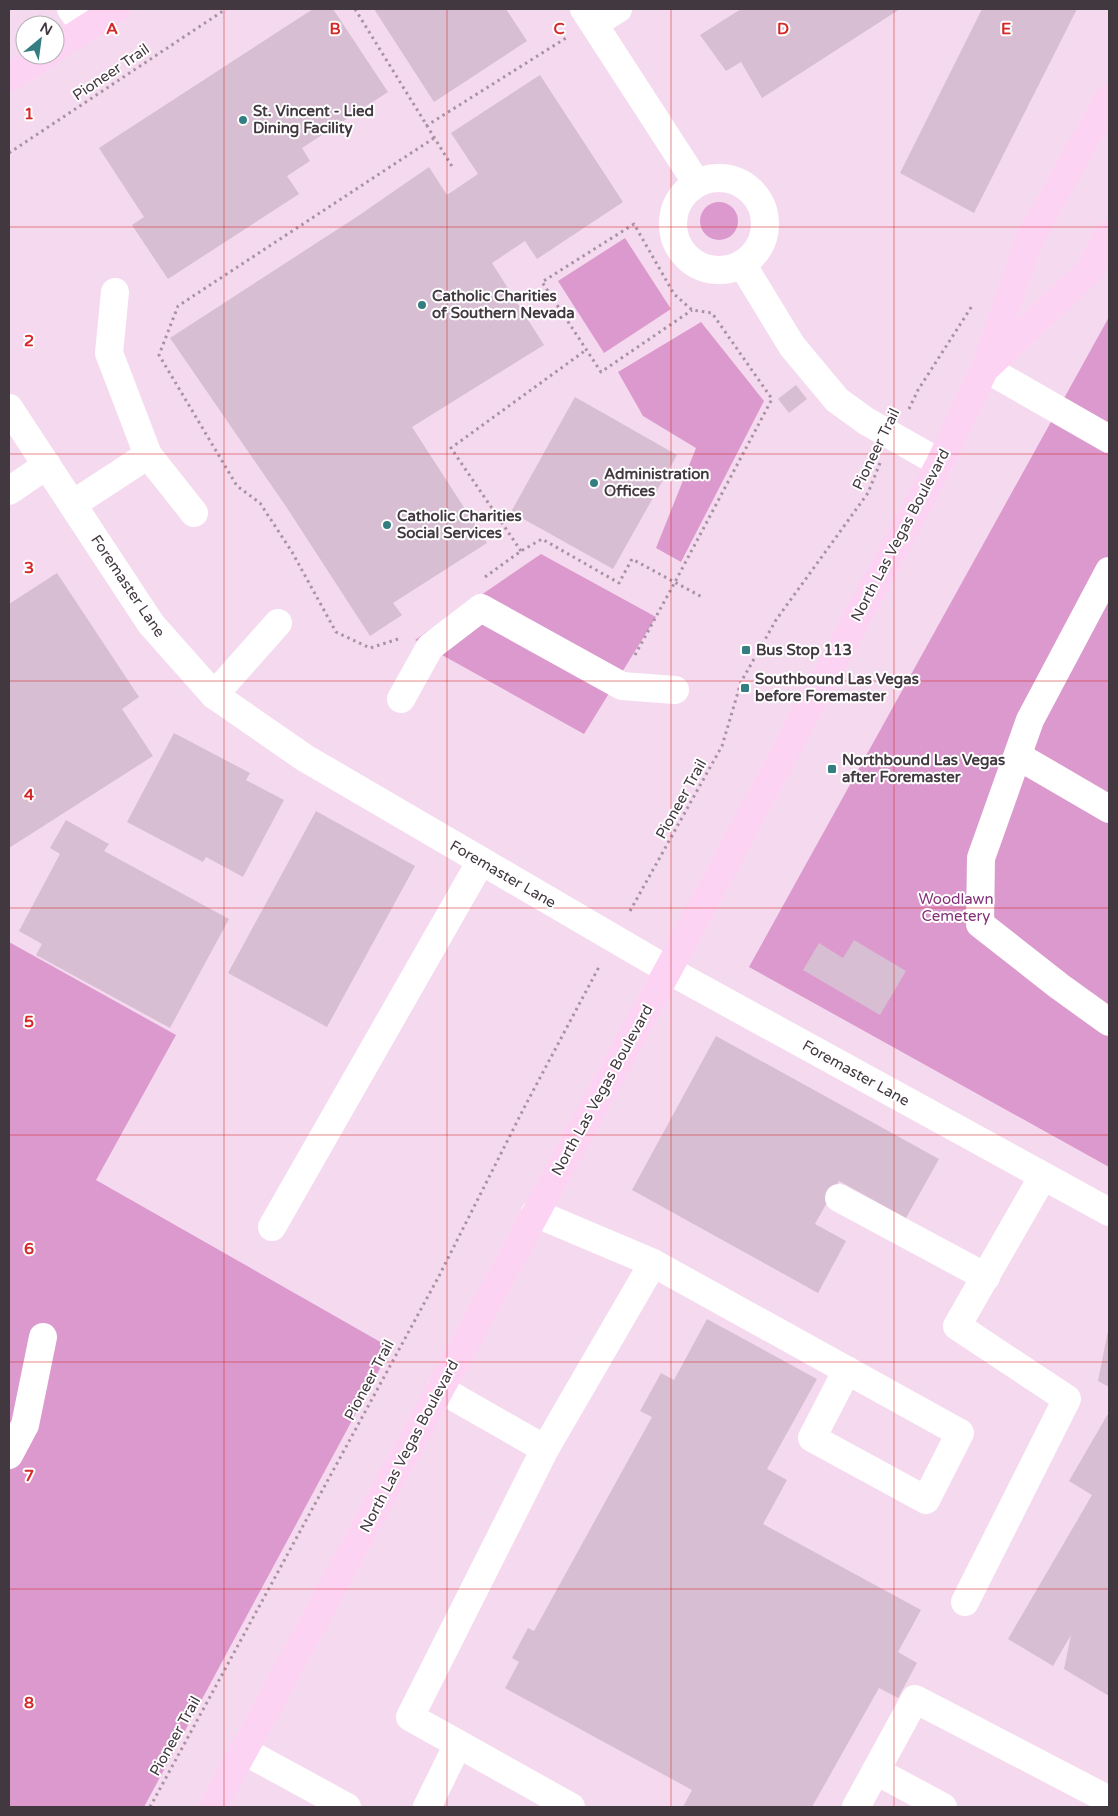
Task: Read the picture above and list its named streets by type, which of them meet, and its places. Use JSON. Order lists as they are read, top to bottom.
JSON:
{
  "streets": {
    "main road": ["North Las Vegas Boulevard"],
    "street": ["Foremaster Lane"],
    "path": ["Pioneer Trail"]
  },
  "crossings": [
    ["North Las Vegas Boulevard", "Foremaster Lane"]
  ],
  "parks": ["Woodlawn Cemetery"],
  "places": {
    "other": [
      "St. Vincent - Lied Dining Facility",
      "Catholic Charities of Southern Nevada",
      "Administration Offices",
      "Catholic Charities Social Services"
    ],
    "transit": ["Bus Stop 113", "Southbound Las Vegas before Foremaster", "Northbound Las Vegas after Foremaster"]
  },
  "north": "top right",
  "grid": {
    "columns": [
      "A",
      "B",
      "C",
      "D",
      "E"
    ],
    "rows": [
      "1",
      "2",
      "3",
      "4",
      "5",
      "6",
      "7",
      "8"
    ]
  }
}
